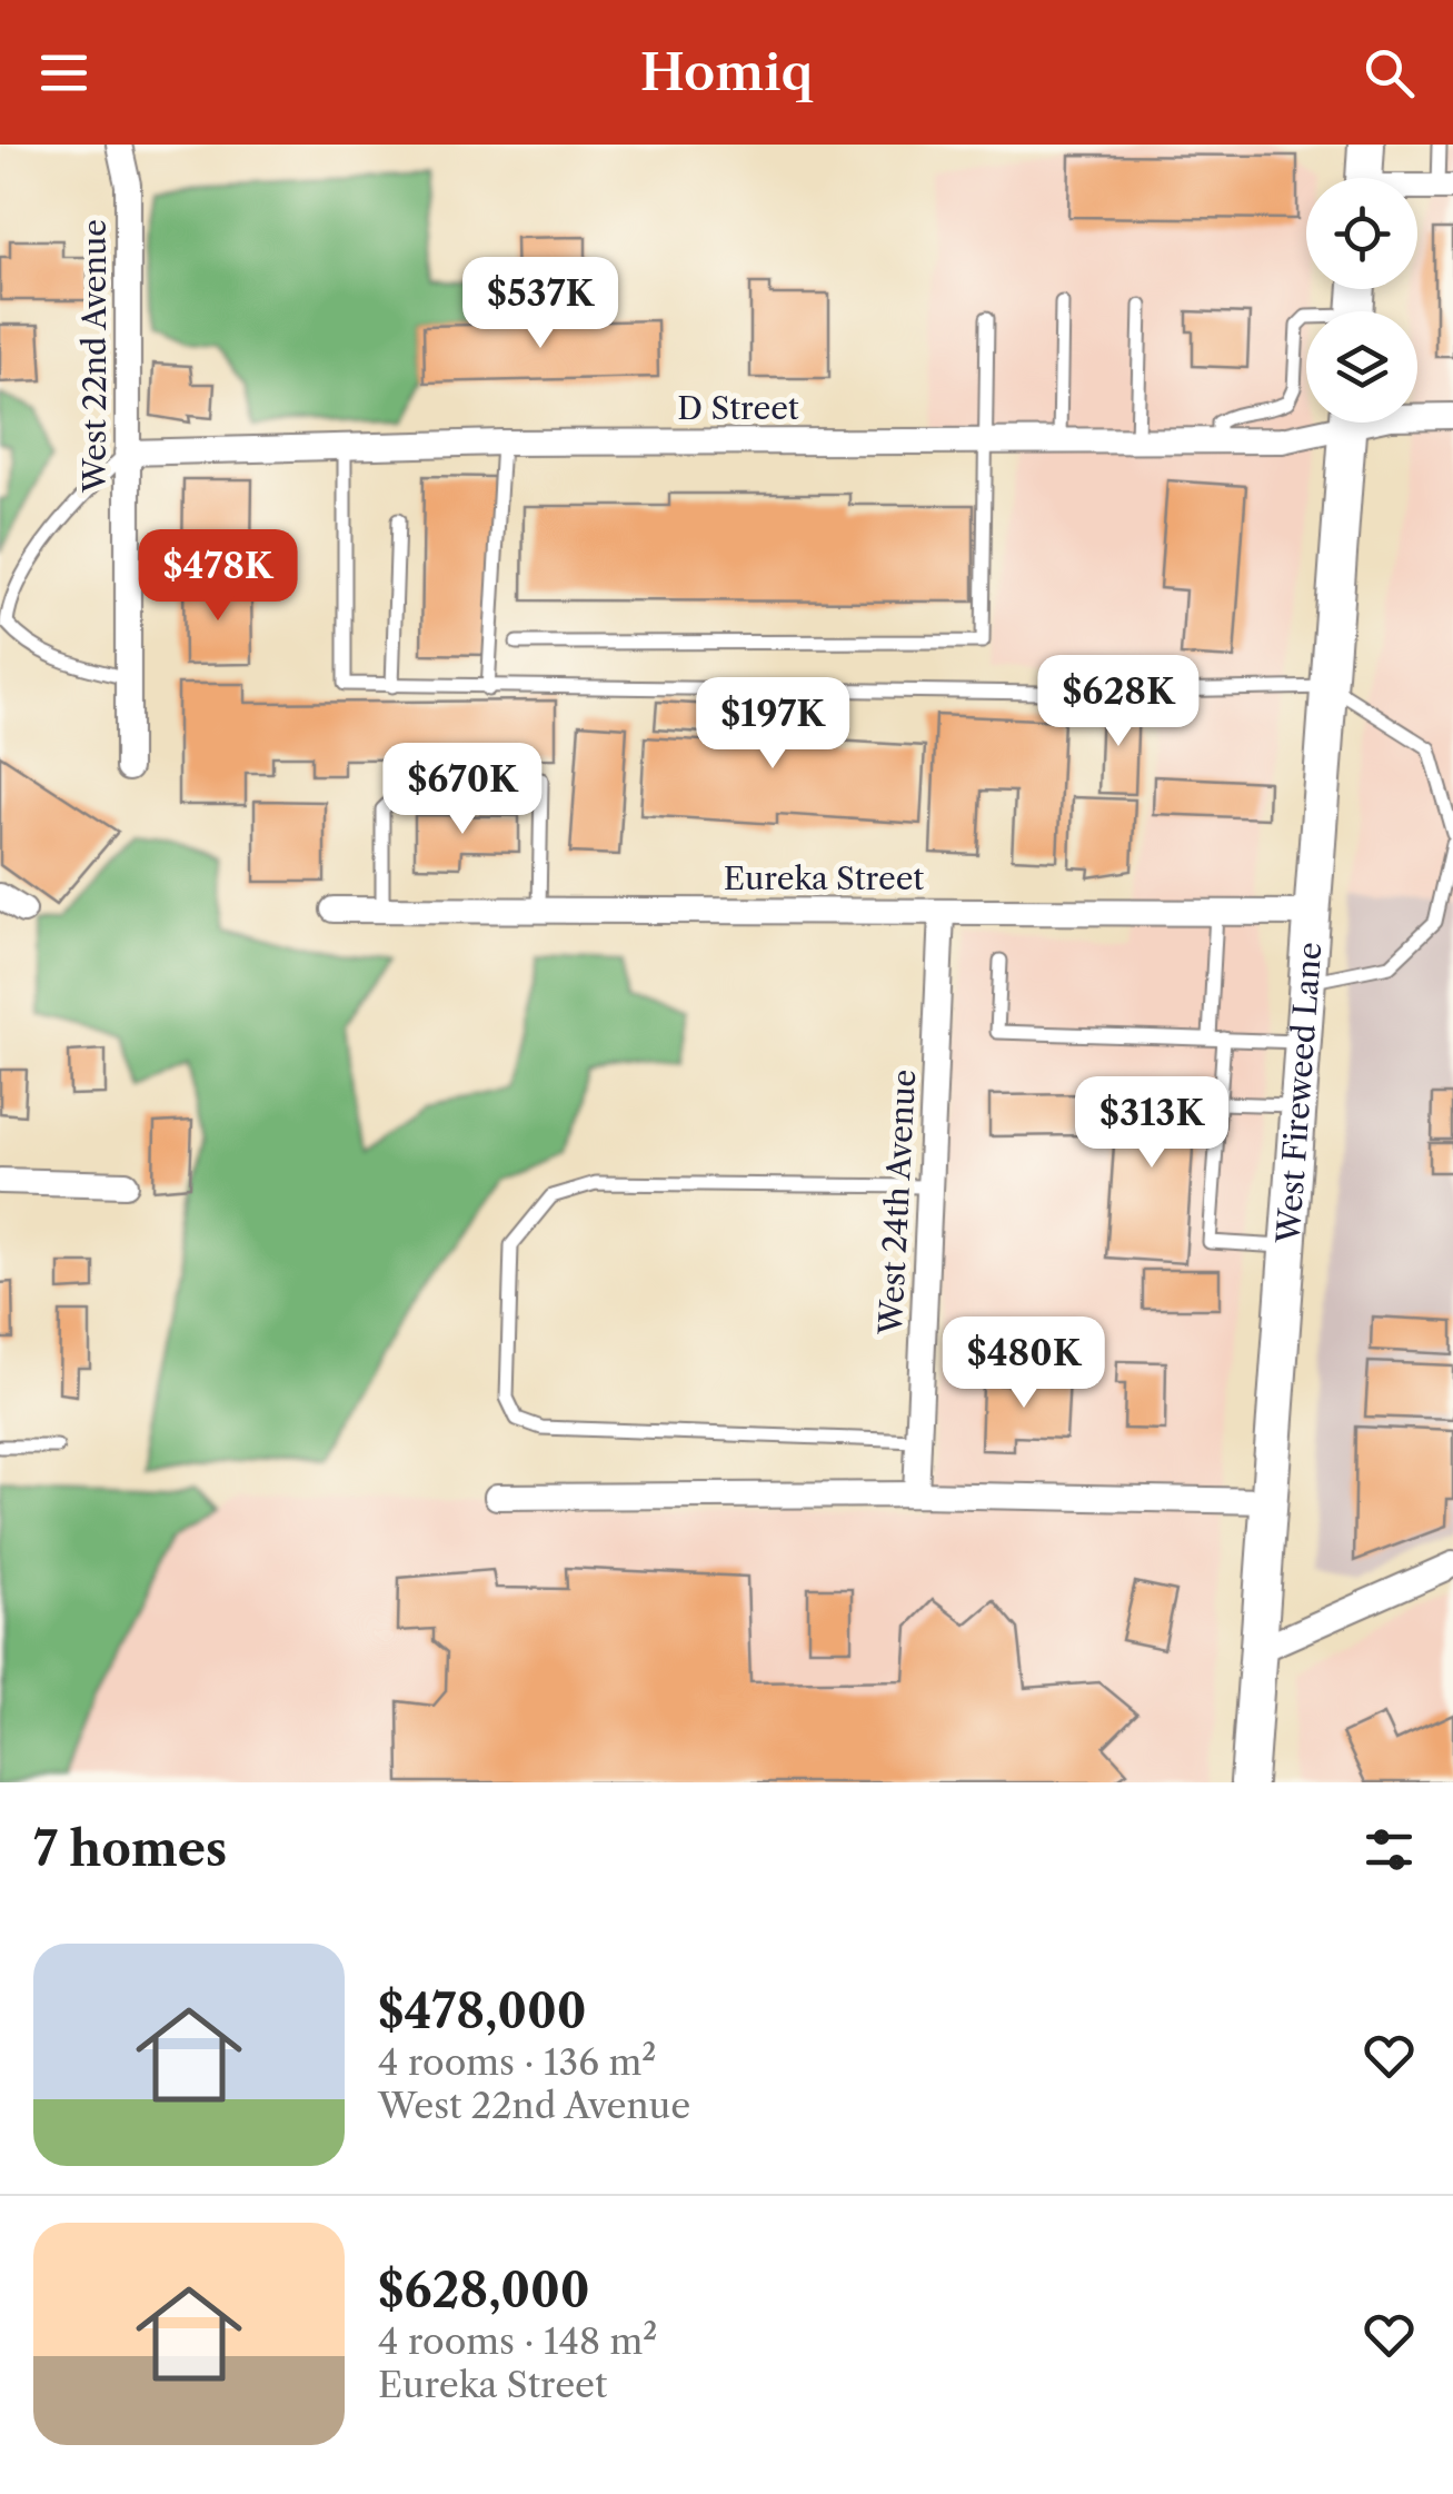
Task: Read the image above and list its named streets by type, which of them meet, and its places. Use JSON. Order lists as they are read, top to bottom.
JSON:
{
  "streets": {
    "main road": ["West Fireweed Lane"],
    "street": [
      "West 22nd Avenue",
      "D Street",
      "Eureka Street",
      "West 24th Avenue"
    ]
  },
  "crossings": [
    ["West 22nd Avenue", "D Street"],
    ["Eureka Street", "West Fireweed Lane"],
    ["Eureka Street", "West 24th Avenue"]
  ],
  "page": {
    "header": "Homiq",
    "price": [
      "$537K",
      "$478K",
      "$628K",
      "$197K",
      "$670K",
      "$313K",
      "$480K"
    ],
    "heading": "7 homes",
    "list": [
      {
        "name": "$478,000",
        "note": "4 rooms · 136 m² · West 22nd Avenue"
      },
      {
        "name": "$628,000",
        "note": "4 rooms · 148 m² · Eureka Street"
      }
    ]
  }
}
